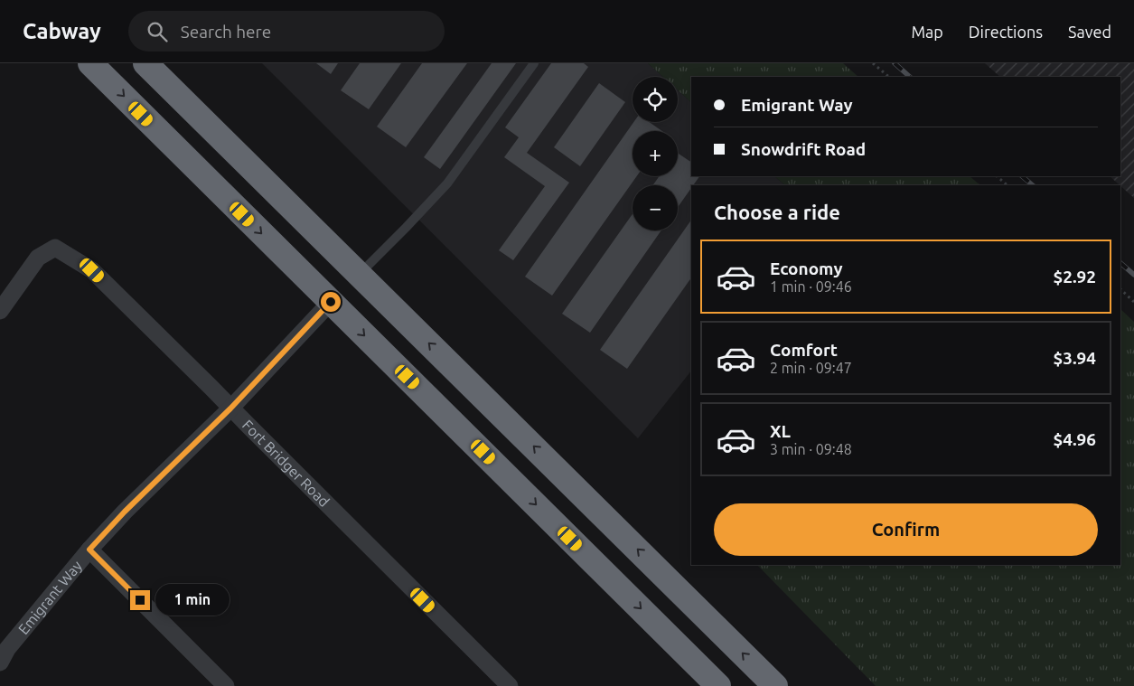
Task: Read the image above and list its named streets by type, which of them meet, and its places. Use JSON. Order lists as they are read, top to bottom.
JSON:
{
  "streets": {
    "street": ["Fort Bridger Road", "Emigrant Way"]
  },
  "crossings": [
    ["Fort Bridger Road", "Emigrant Way"]
  ],
  "page": {
    "header": "Cabway",
    "search": "Search here",
    "nav": ["Map", "Directions", "Saved"],
    "map_buttons": ["+", "−"],
    "banner": ["Emigrant Way", "Snowdrift Road"],
    "heading": "Choose a ride",
    "list": [
      {
        "name": "Economy",
        "note": "1 min · 09:46",
        "value": "$2.92"
      },
      {
        "name": "Comfort",
        "note": "2 min · 09:47",
        "value": "$3.94"
      },
      {
        "name": "XL",
        "note": "3 min · 09:48",
        "value": "$4.96"
      }
    ],
    "buttons": "Confirm",
    "bubble": "1 min"
  }
}
